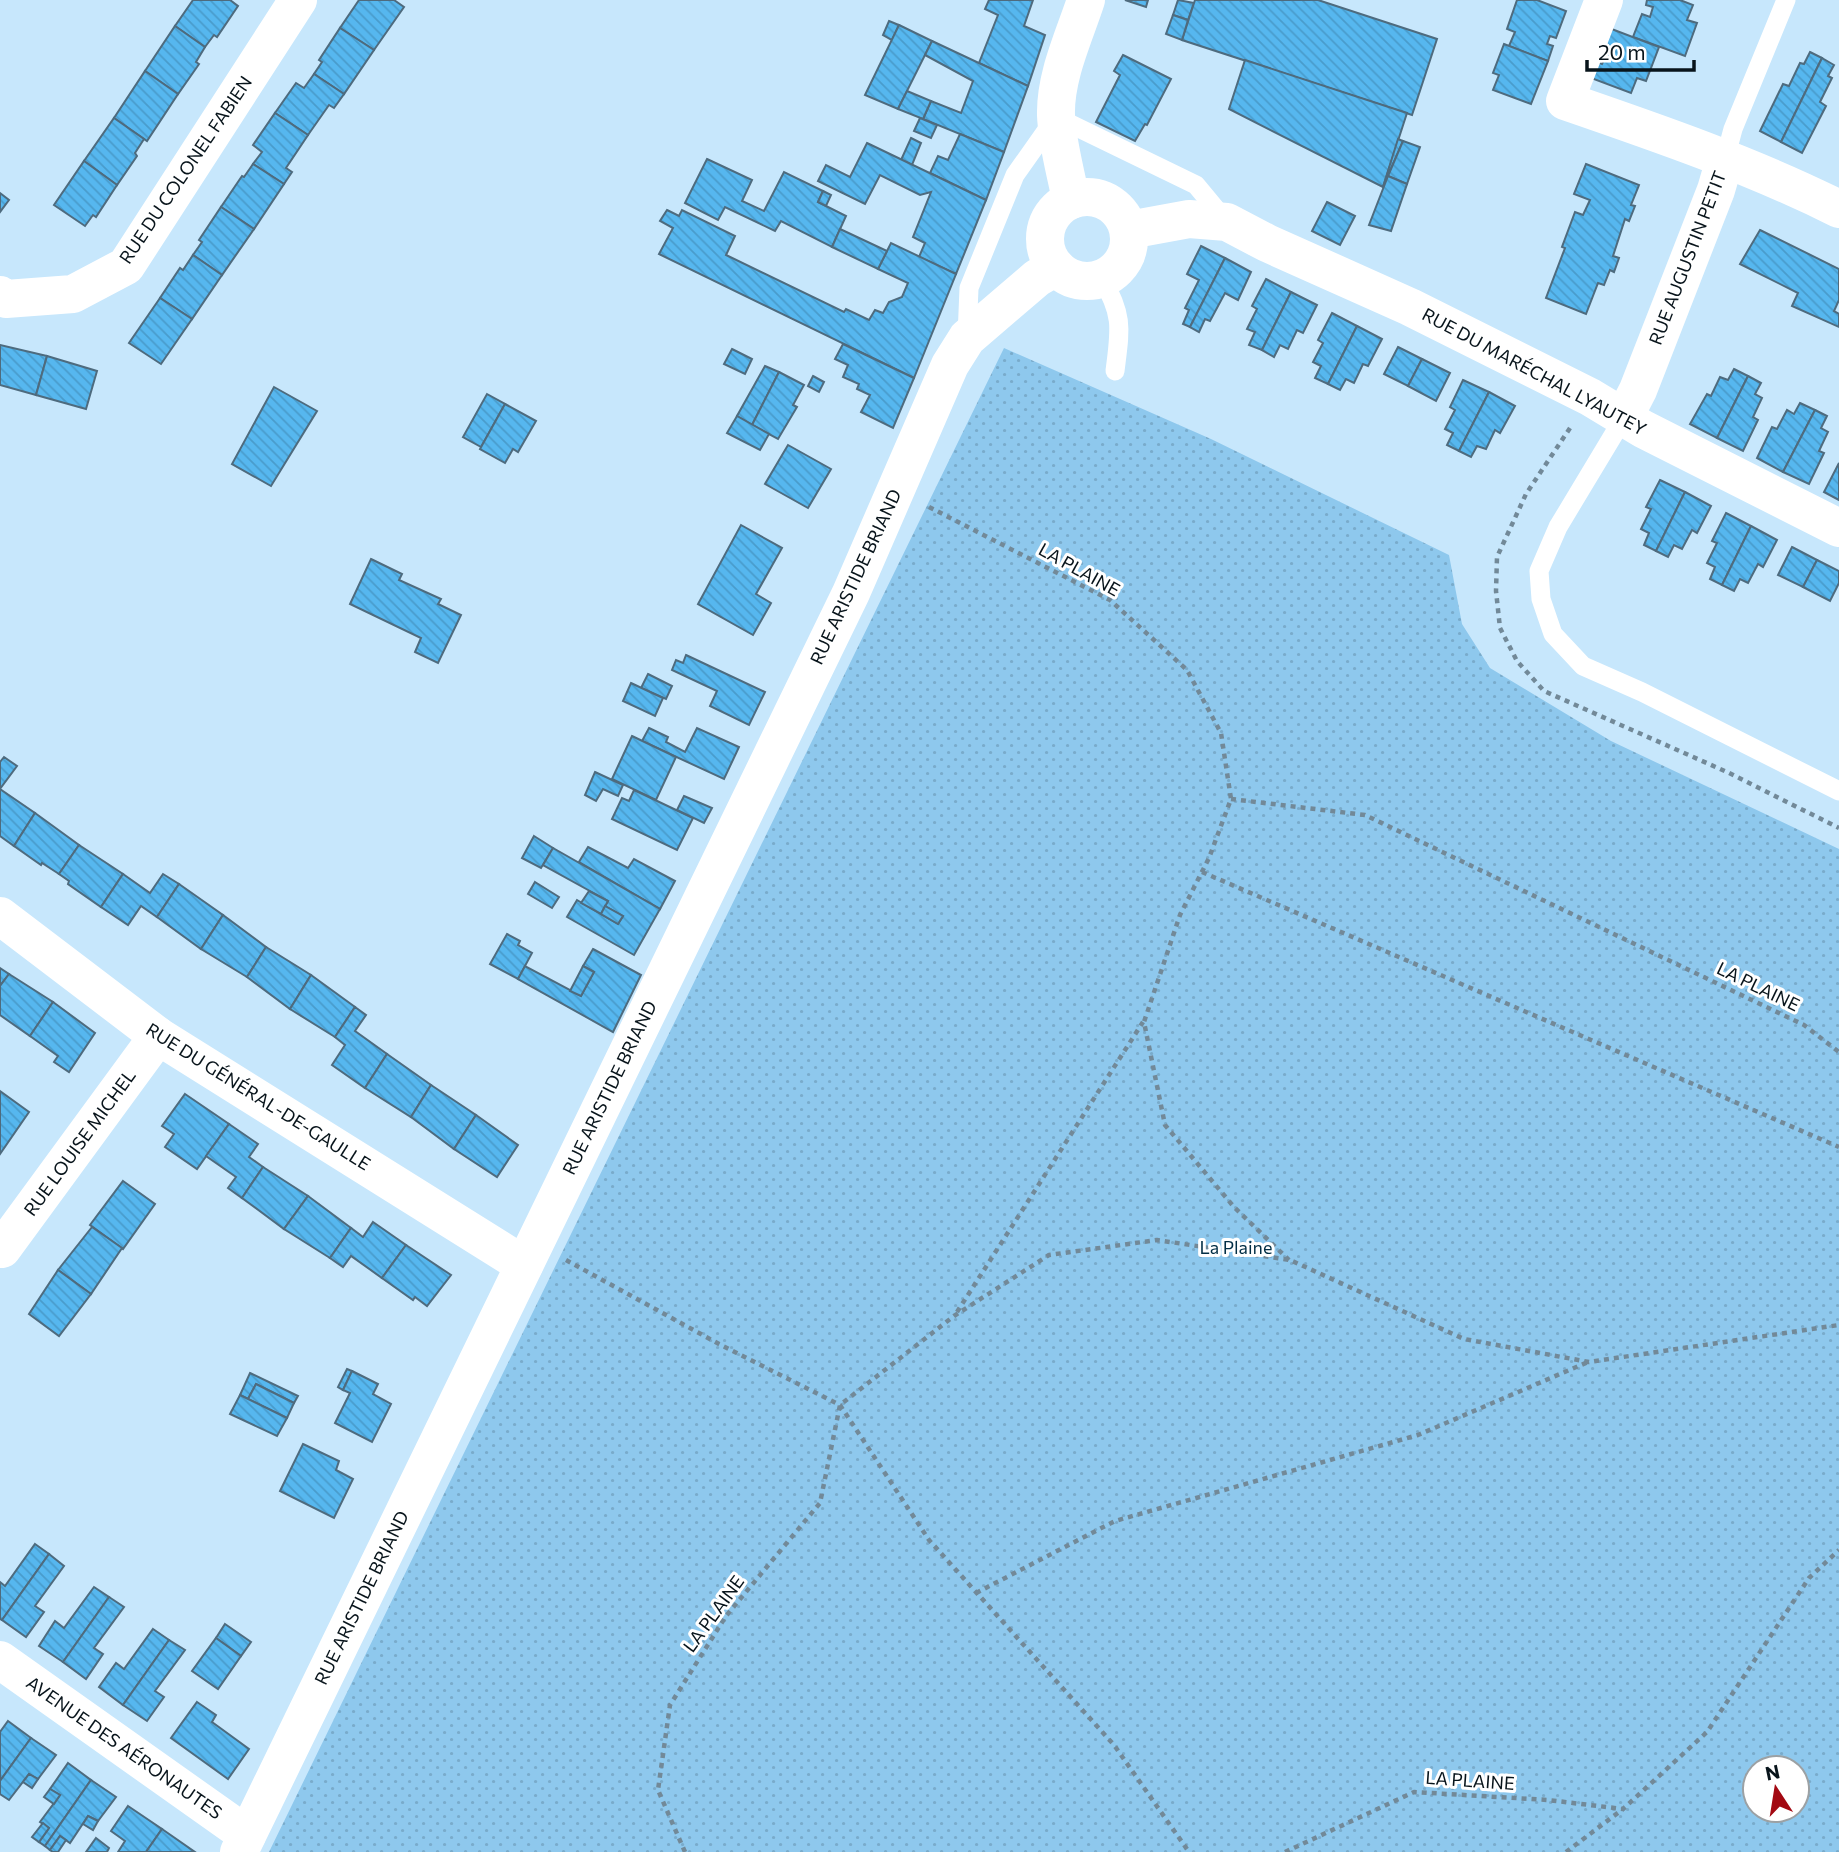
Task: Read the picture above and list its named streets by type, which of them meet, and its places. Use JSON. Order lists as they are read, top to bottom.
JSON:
{
  "streets": {
    "street": [
      "RUE DU COLONEL FABIEN",
      "RUE AUGUSTIN PETIT",
      "RUE DU MARÉCHAL LYAUTEY",
      "RUE ARISTIDE BRIAND",
      "RUE DU GÉNÉRAL-DE-GAULLE",
      "RUE LOUISE MICHEL",
      "AVENUE DES AÉRONAUTES"
    ],
    "path": ["LA PLAINE"]
  },
  "crossings": [
    ["RUE AUGUSTIN PETIT", "RUE DU MARÉCHAL LYAUTEY"],
    ["RUE DU MARÉCHAL LYAUTEY", "RUE ARISTIDE BRIAND"],
    ["LA PLAINE", "RUE ARISTIDE BRIAND"],
    ["RUE ARISTIDE BRIAND", "RUE DU GÉNÉRAL-DE-GAULLE"],
    ["RUE ARISTIDE BRIAND", "AVENUE DES AÉRONAUTES"],
    ["RUE DU GÉNÉRAL-DE-GAULLE", "RUE LOUISE MICHEL"]
  ],
  "parks": ["La Plaine"],
  "scale_bar": "20 m",
  "north": "top"
}
